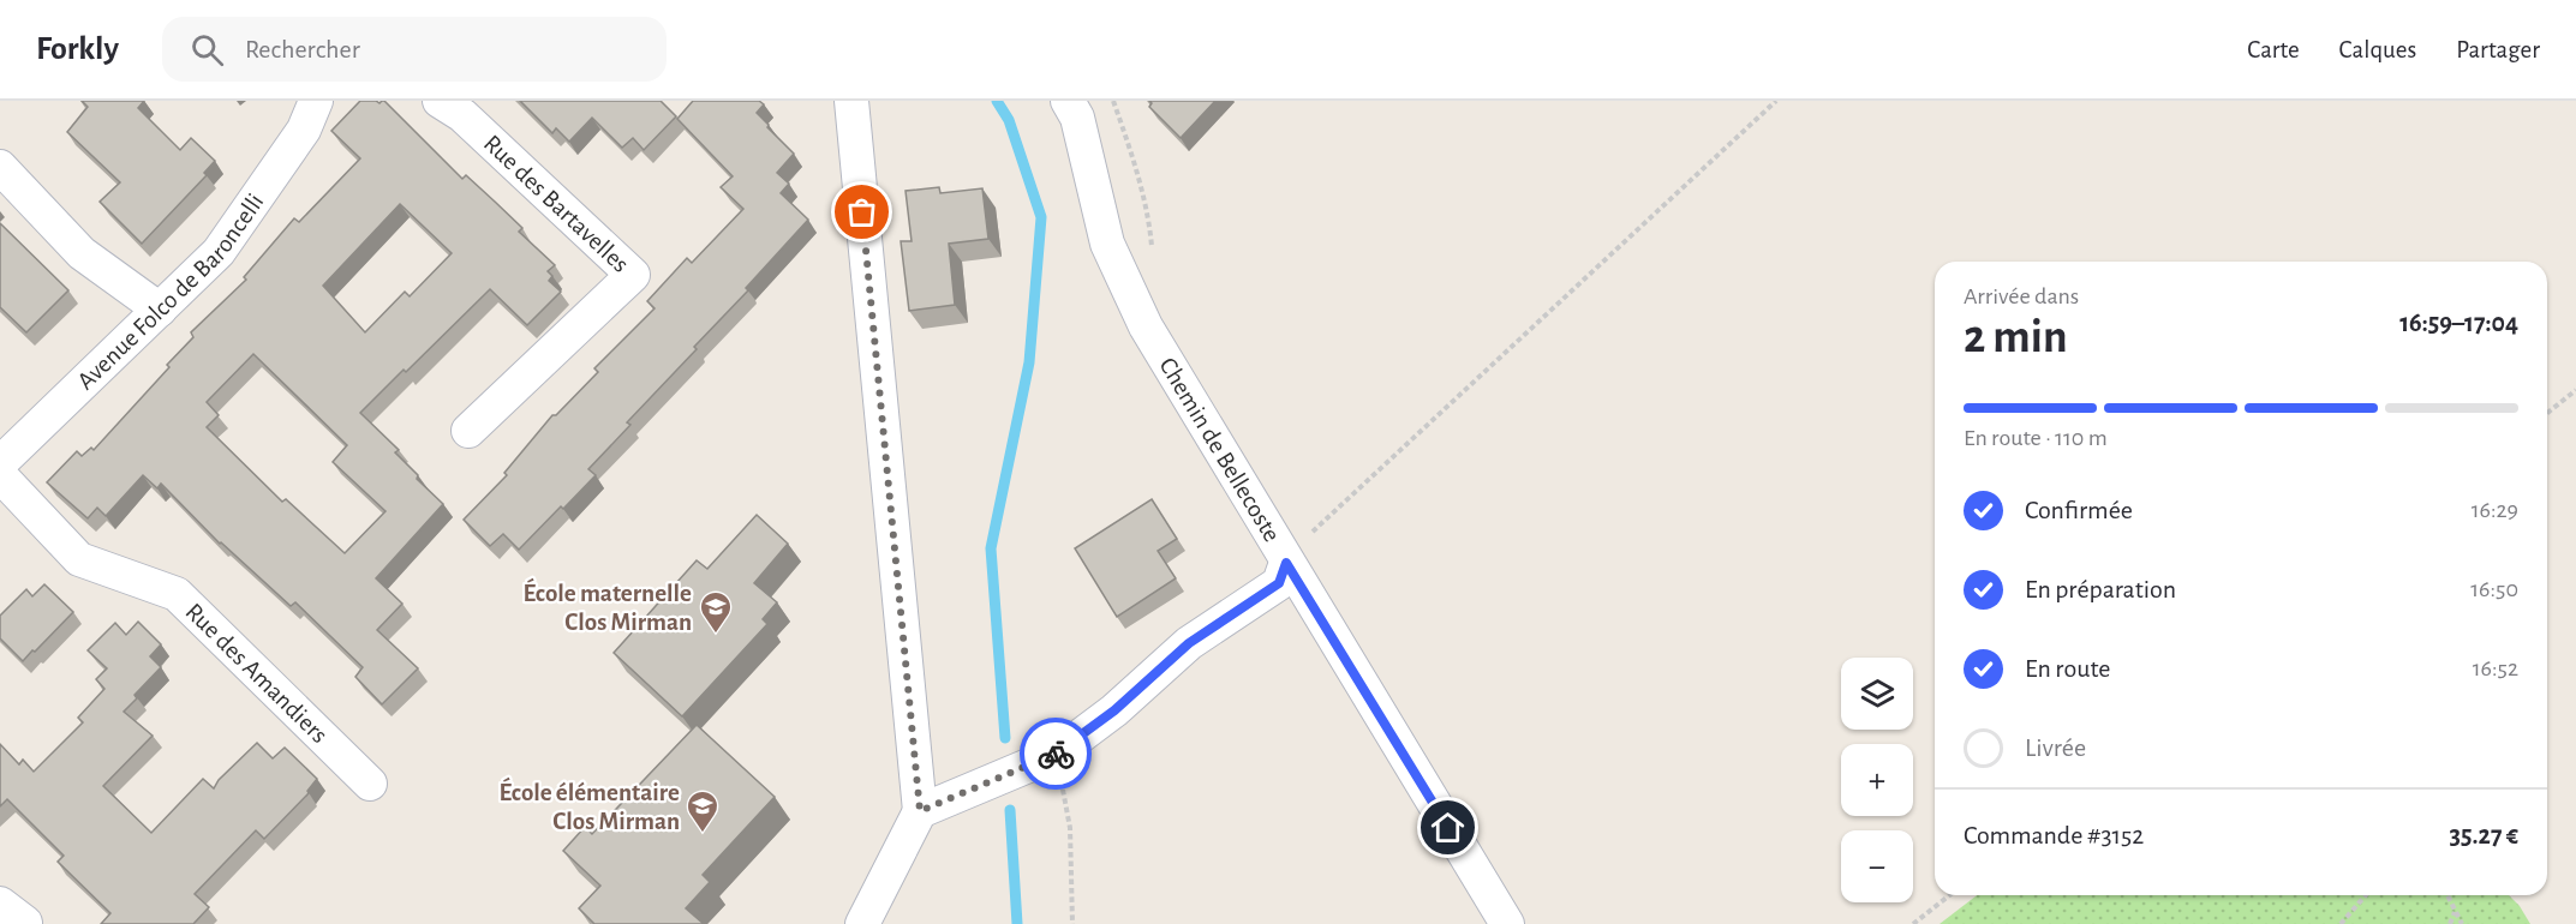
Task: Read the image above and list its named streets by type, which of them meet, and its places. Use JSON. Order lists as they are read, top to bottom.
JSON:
{
  "streets": {
    "street": [
      "Rue des Bartavelles",
      "Avenue Folco de Baroncelli",
      "Chemin de Bellecoste",
      "Rue des Amandiers"
    ]
  },
  "places": {
    "school or university": ["École maternelle Clos Mirman", "École élémentaire Clos Mirman"]
  },
  "page": {
    "header": "Forkly",
    "search": "Rechercher",
    "nav": ["Carte", "Calques", "Partager"],
    "heading": ["2 min", "Arrivée dans", "16:59–17:04"],
    "panel": ["Commande #3152", "35.27 €"],
    "bar": "En route · 110 m",
    "list": [
      ["Confirmée", "16:29"],
      ["En préparation", "16:50"],
      ["En route", "16:52"],
      "Livrée"
    ],
    "map_buttons": ["+", "−"]
  }
}
